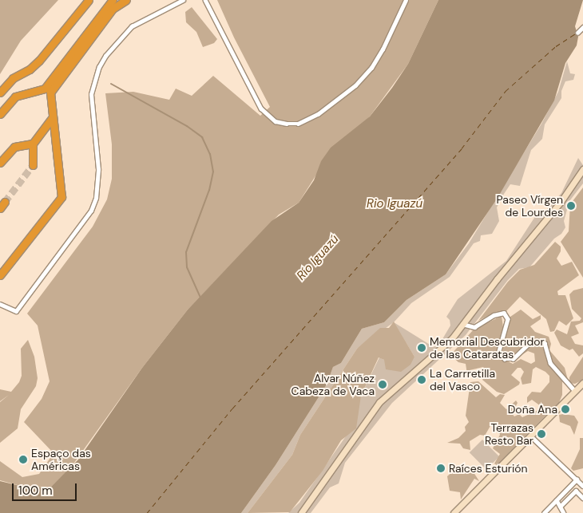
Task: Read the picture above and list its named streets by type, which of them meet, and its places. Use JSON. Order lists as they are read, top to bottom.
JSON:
{
  "water": ["Rio Iguazú", "Río Iguazú"],
  "places": [
    "Paseo Vírgen de Lourdes",
    "Memorial Descubridor de las Cataratas",
    "La Carrretilla del Vasco",
    "Alvar Núñez Cabeza de Vaca",
    "Doña Ana",
    "Terrazas Resto Bar",
    "Espaço das Américas",
    "Raíces Esturión"
  ],
  "scale_bar": "100 m"
}
